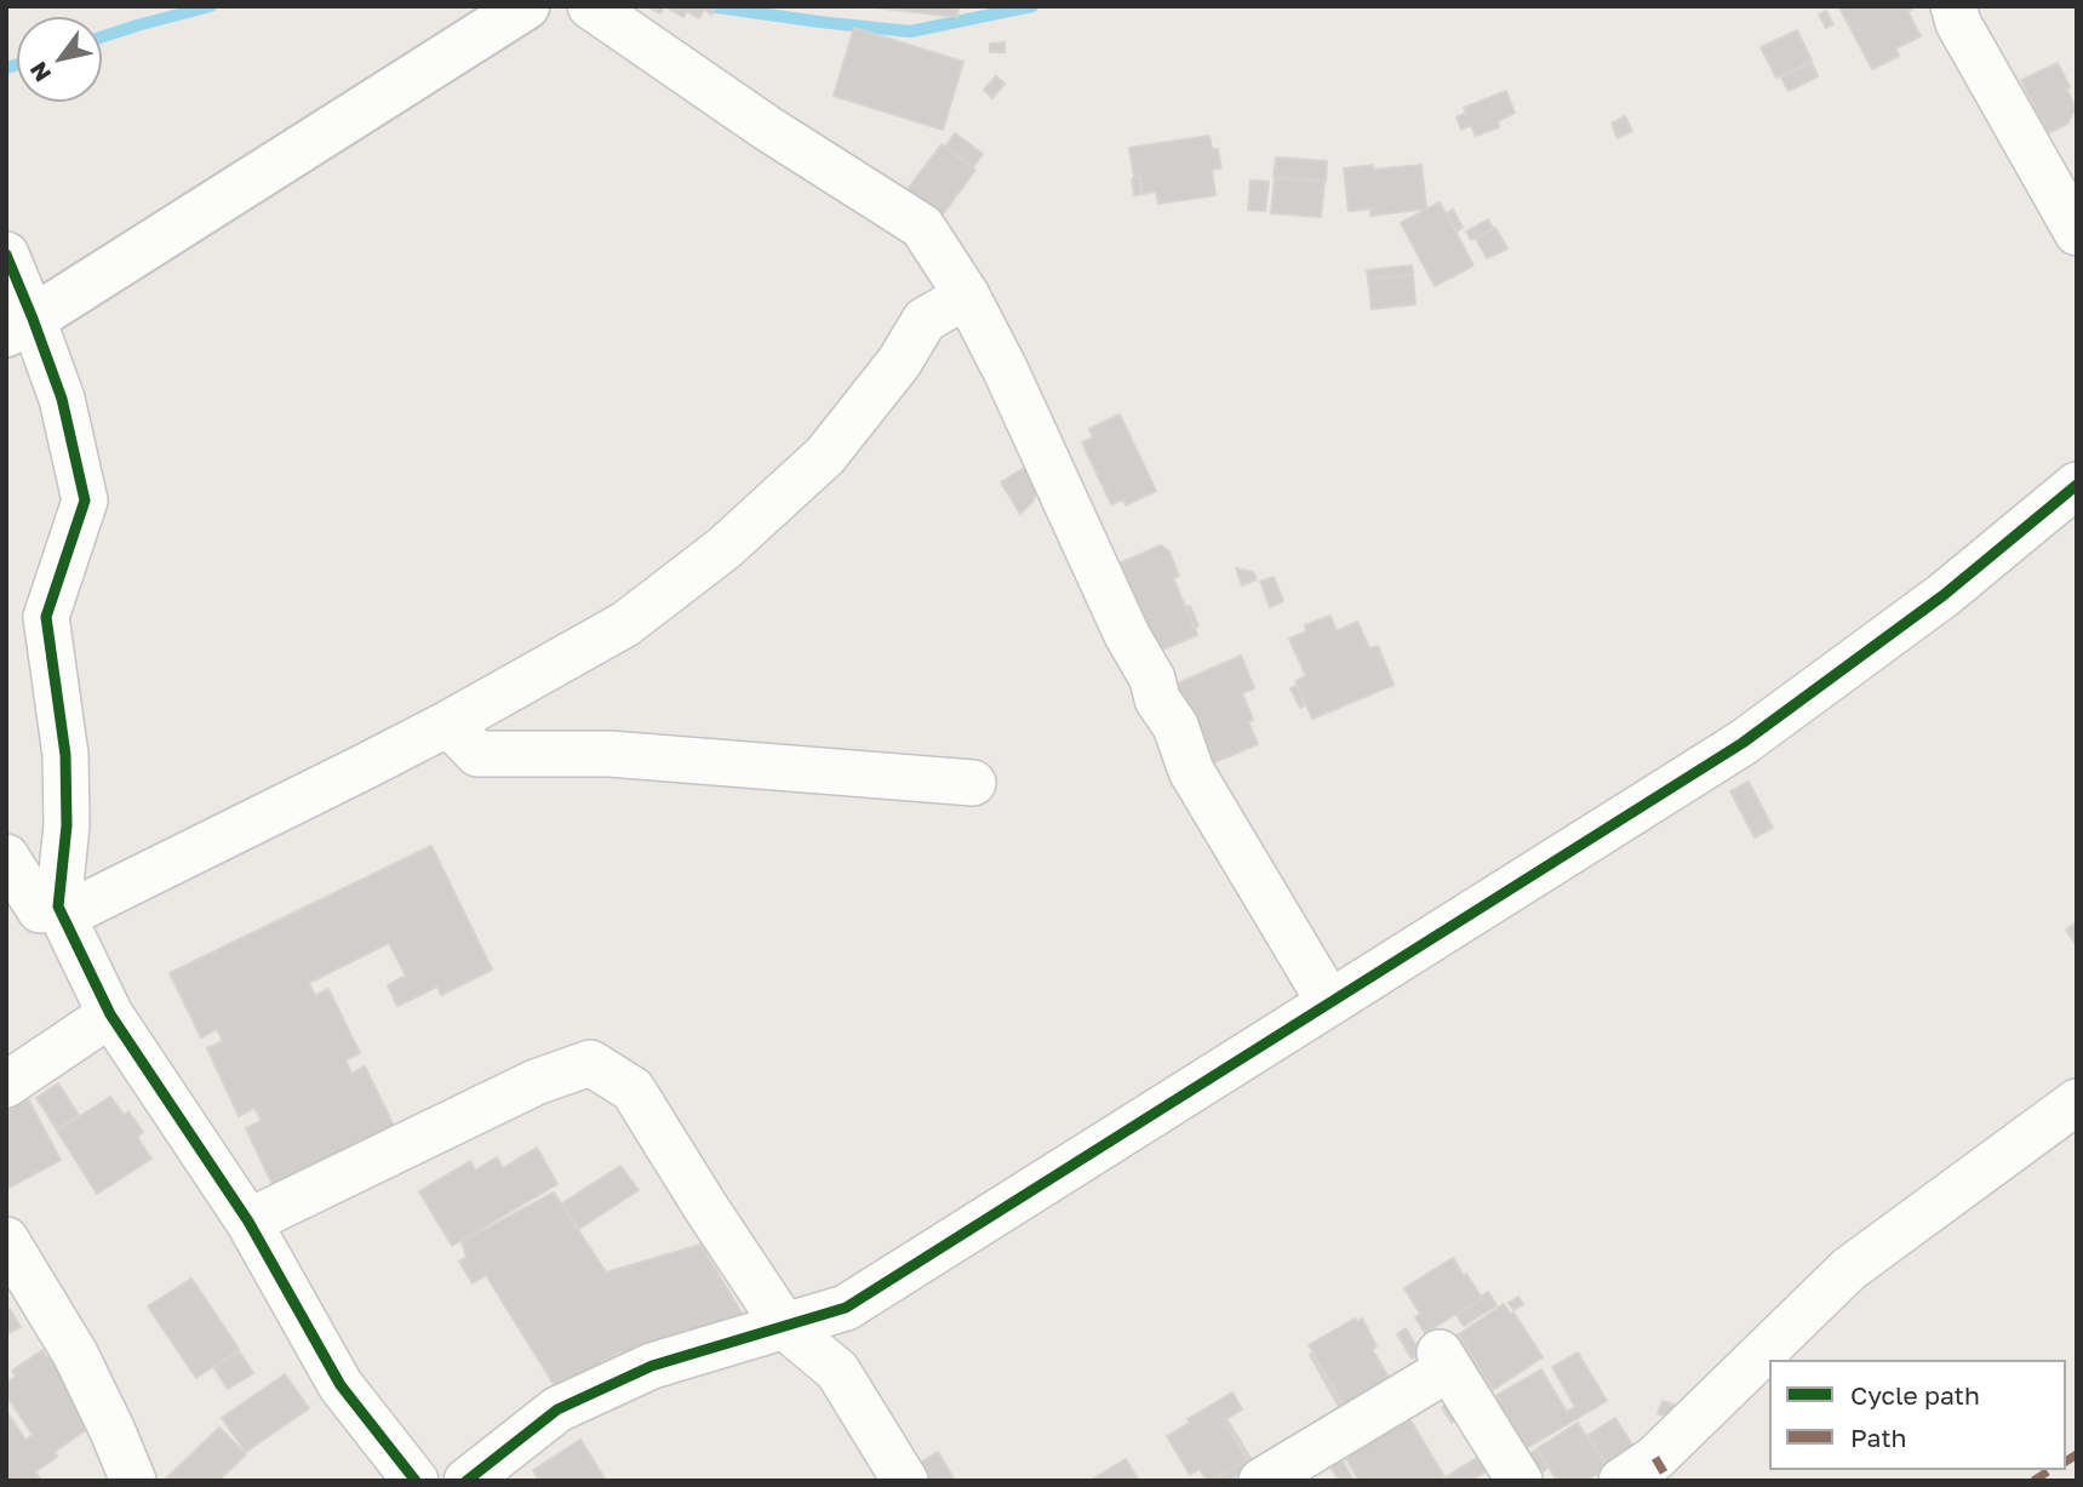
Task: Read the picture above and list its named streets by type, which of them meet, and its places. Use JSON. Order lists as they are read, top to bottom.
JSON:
{
  "legend": ["Cycle path", "Path"],
  "north": "bottom left"
}
